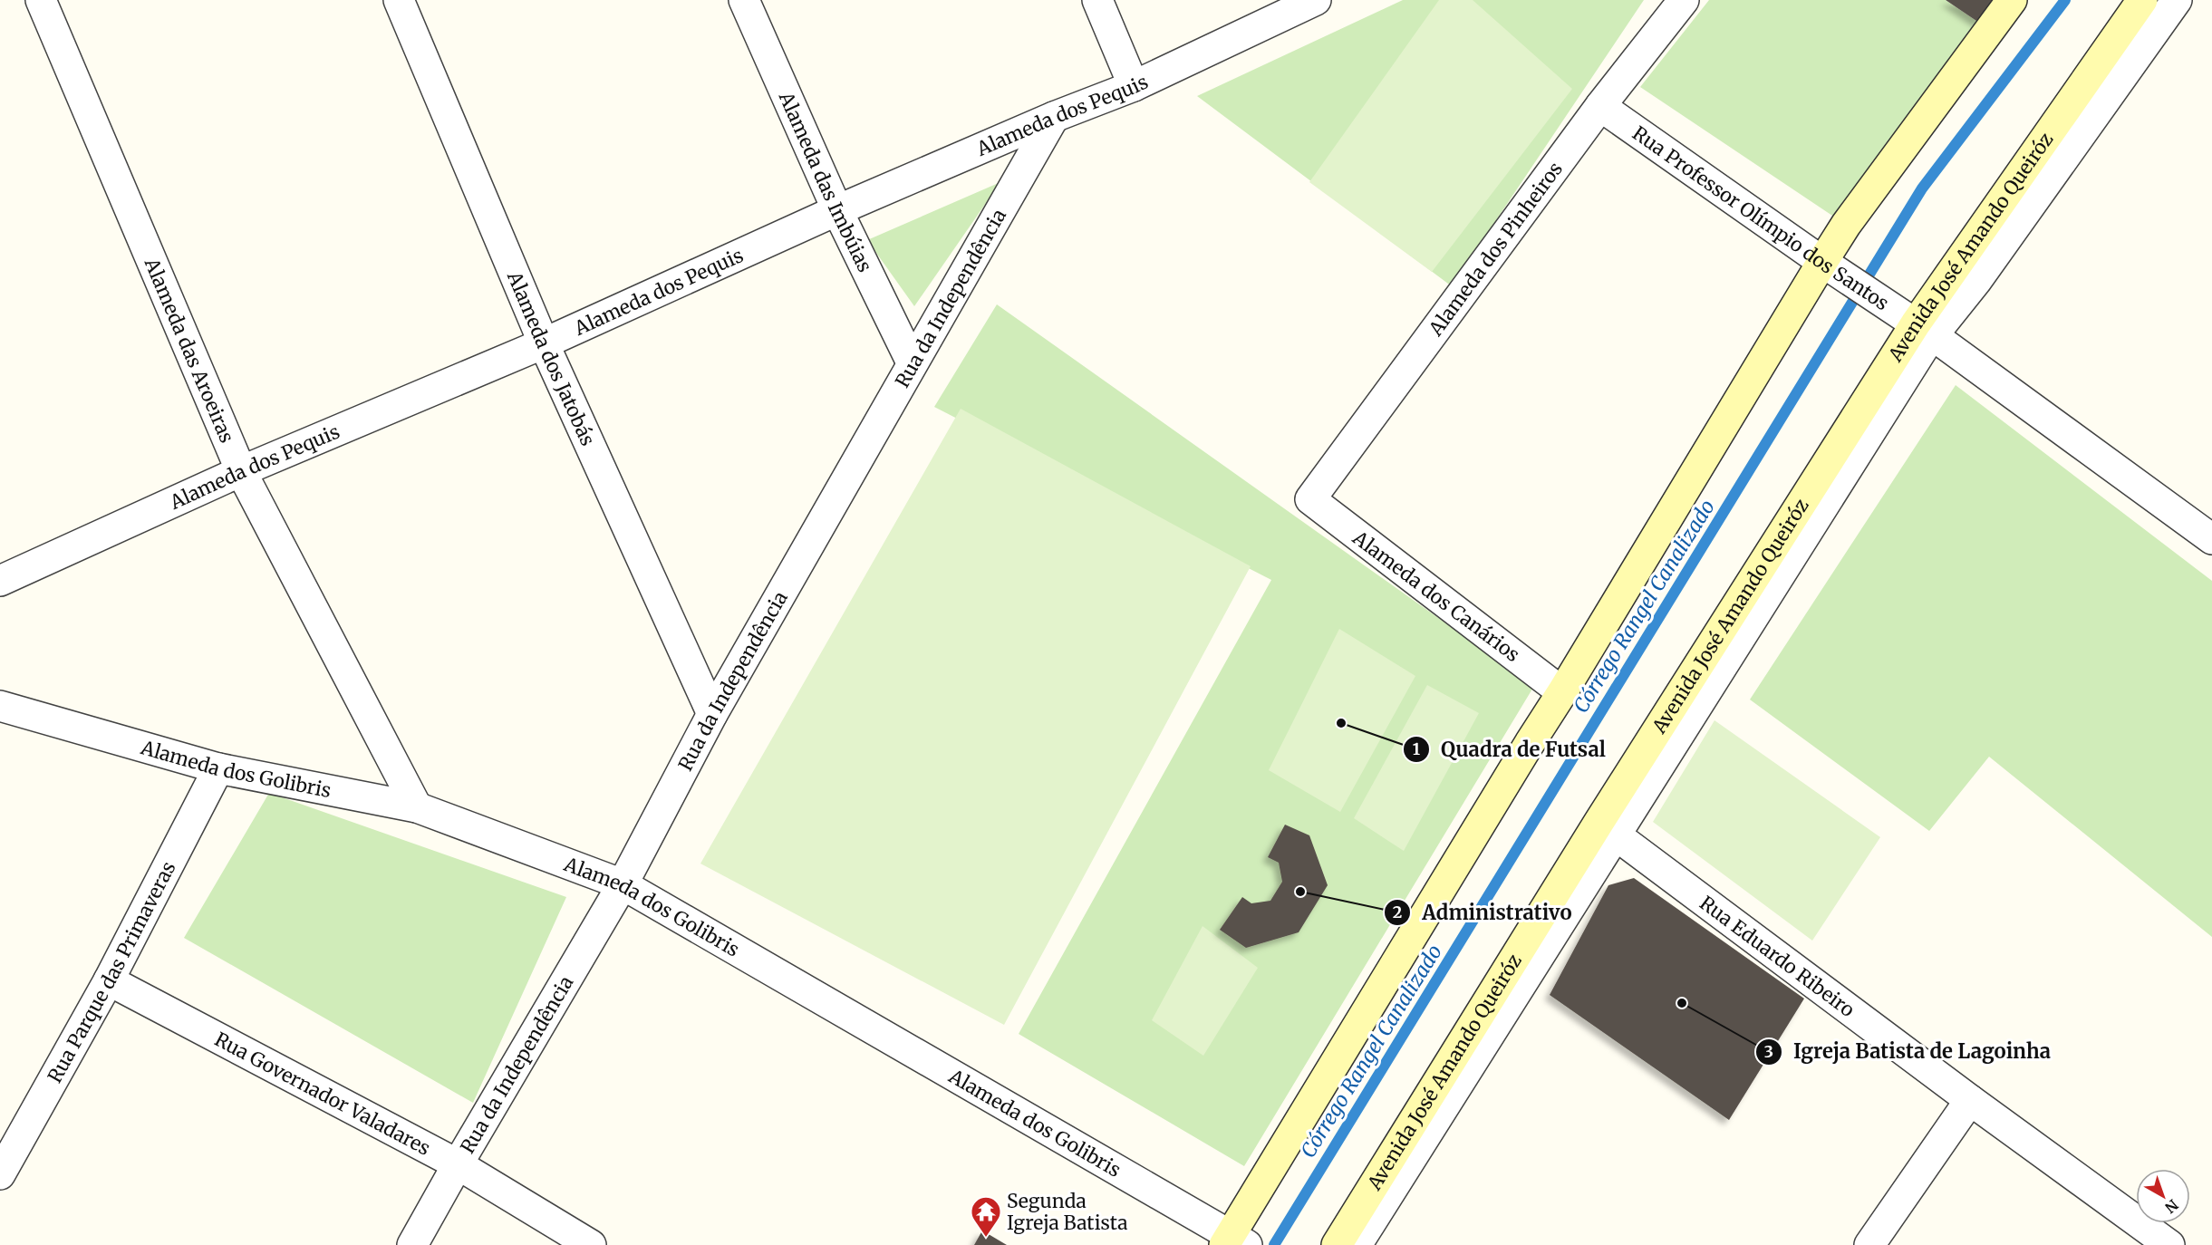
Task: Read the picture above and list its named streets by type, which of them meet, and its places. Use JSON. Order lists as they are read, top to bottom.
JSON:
{
  "streets": {
    "main road": ["Avenida José Amando Queiróz"],
    "street": [
      "Alameda dos Pequis",
      "Alameda das Imbúias",
      "Rua Professor Olímpio dos Santos",
      "Alameda dos Pinheiros",
      "Rua da Independência",
      "Alameda das Aroeiras",
      "Alameda dos Jatobás",
      "Alameda dos Canários",
      "Alameda dos Golibris",
      "Rua Eduardo Ribeiro",
      "Rua Parque das Primaveras",
      "Rua Governador Valadares"
    ]
  },
  "crossings": [
    ["Alameda dos Pequis", "Alameda das Imbúias"],
    ["Alameda dos Pequis", "Rua da Independência"],
    ["Alameda dos Pequis", "Alameda das Aroeiras"],
    ["Alameda dos Pequis", "Alameda dos Jatobás"],
    ["Alameda das Imbúias", "Rua da Independência"],
    ["Rua Professor Olímpio dos Santos", "Avenida José Amando Queiróz"],
    ["Rua Professor Olímpio dos Santos", "Alameda dos Pinheiros"],
    ["Avenida José Amando Queiróz", "Rua Eduardo Ribeiro"],
    ["Alameda dos Pinheiros", "Alameda dos Canários"],
    ["Rua da Independência", "Alameda dos Jatobás"],
    ["Rua da Independência", "Alameda dos Golibris"],
    ["Rua da Independência", "Rua Governador Valadares"],
    ["Alameda das Aroeiras", "Alameda dos Golibris"],
    ["Alameda dos Golibris", "Rua Parque das Primaveras"],
    ["Rua Parque das Primaveras", "Rua Governador Valadares"]
  ],
  "water": ["Córrego Rangel Canalizado"],
  "places": {
    "other": ["Quadra de Futsal", "Administrativo", "Igreja Batista de Lagoinha"],
    "temple": ["Segunda Igreja Batista"]
  },
  "north": "bottom right"
}
